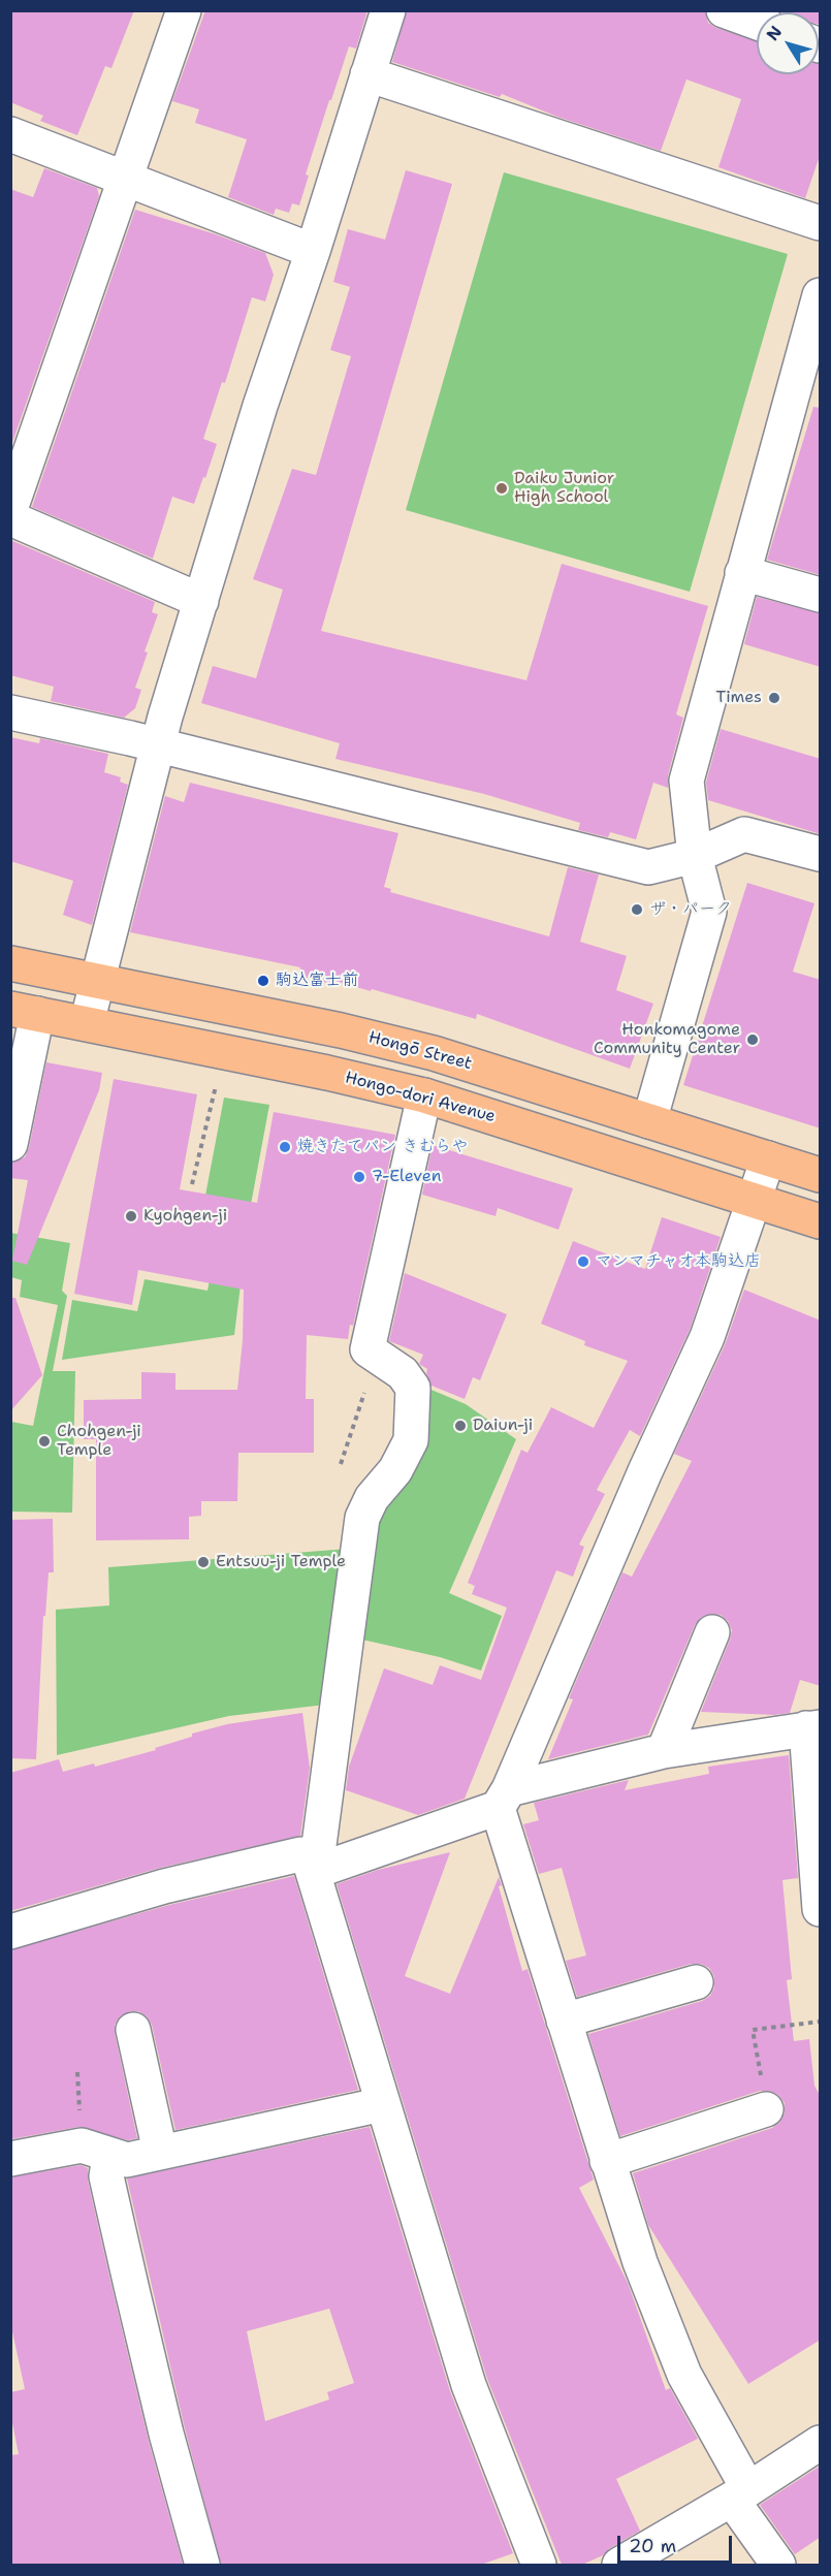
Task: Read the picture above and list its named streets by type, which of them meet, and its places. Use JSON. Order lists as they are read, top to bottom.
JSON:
{
  "streets": {
    "main road": ["Hongō Street", "Hongo-dori Avenue"]
  },
  "places": [
    "Daiku Junior High School",
    "Times",
    "ザ・パーク",
    "駒込富士前",
    "Honkomagome Community Center",
    "焼きたてパン きむらや",
    "7-Eleven",
    "Kyohgen-ji",
    "マンマチャオ本駒込店",
    "Daiun-ji",
    "Chohgen-ji Temple",
    "Entsuu-ji Temple"
  ],
  "scale_bar": "20 m",
  "north": "top left"
}
